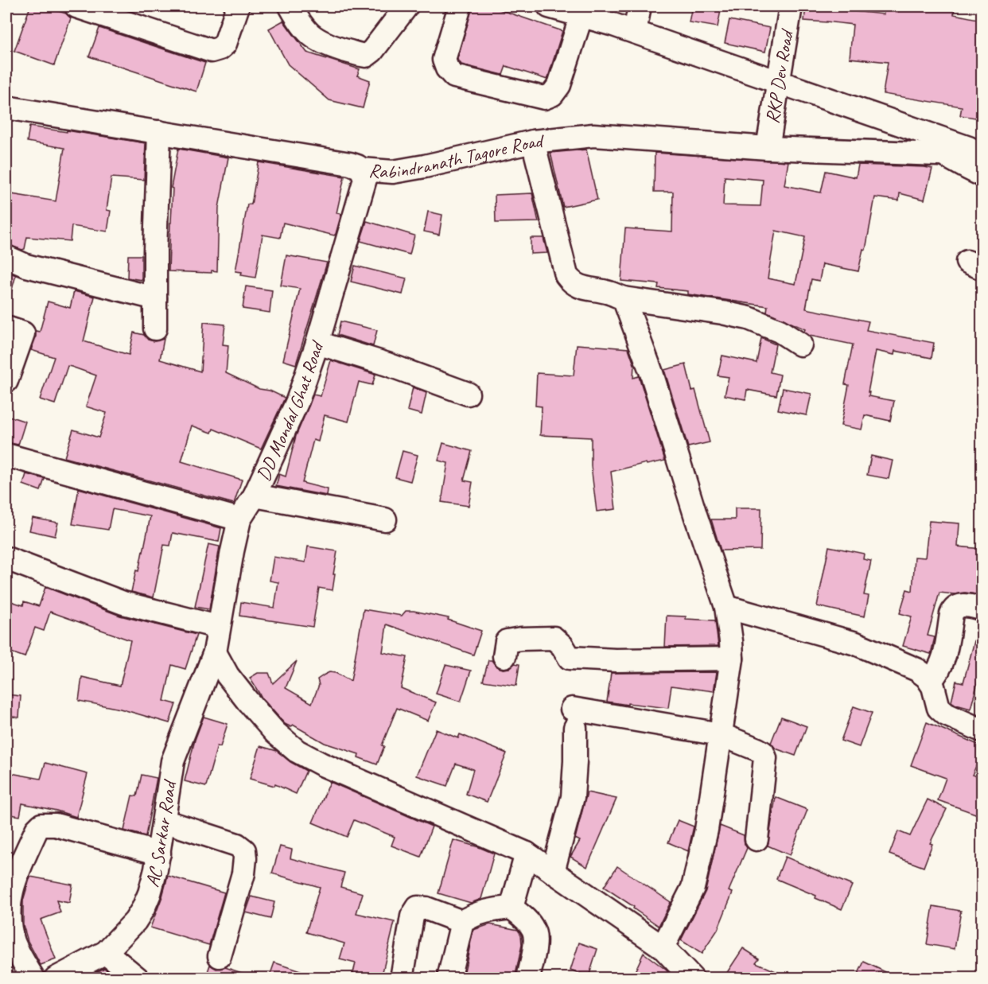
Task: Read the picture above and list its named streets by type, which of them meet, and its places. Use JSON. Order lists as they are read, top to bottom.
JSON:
{
  "streets": {
    "street": [
      "RKP Dev Road",
      "Rabindranath Tagore Road",
      "DD Mondal Ghat Road",
      "AC Sarkar Road"
    ]
  },
  "crossings": [
    ["RKP Dev Road", "Rabindranath Tagore Road"],
    ["Rabindranath Tagore Road", "DD Mondal Ghat Road"],
    ["DD Mondal Ghat Road", "AC Sarkar Road"]
  ]
}
